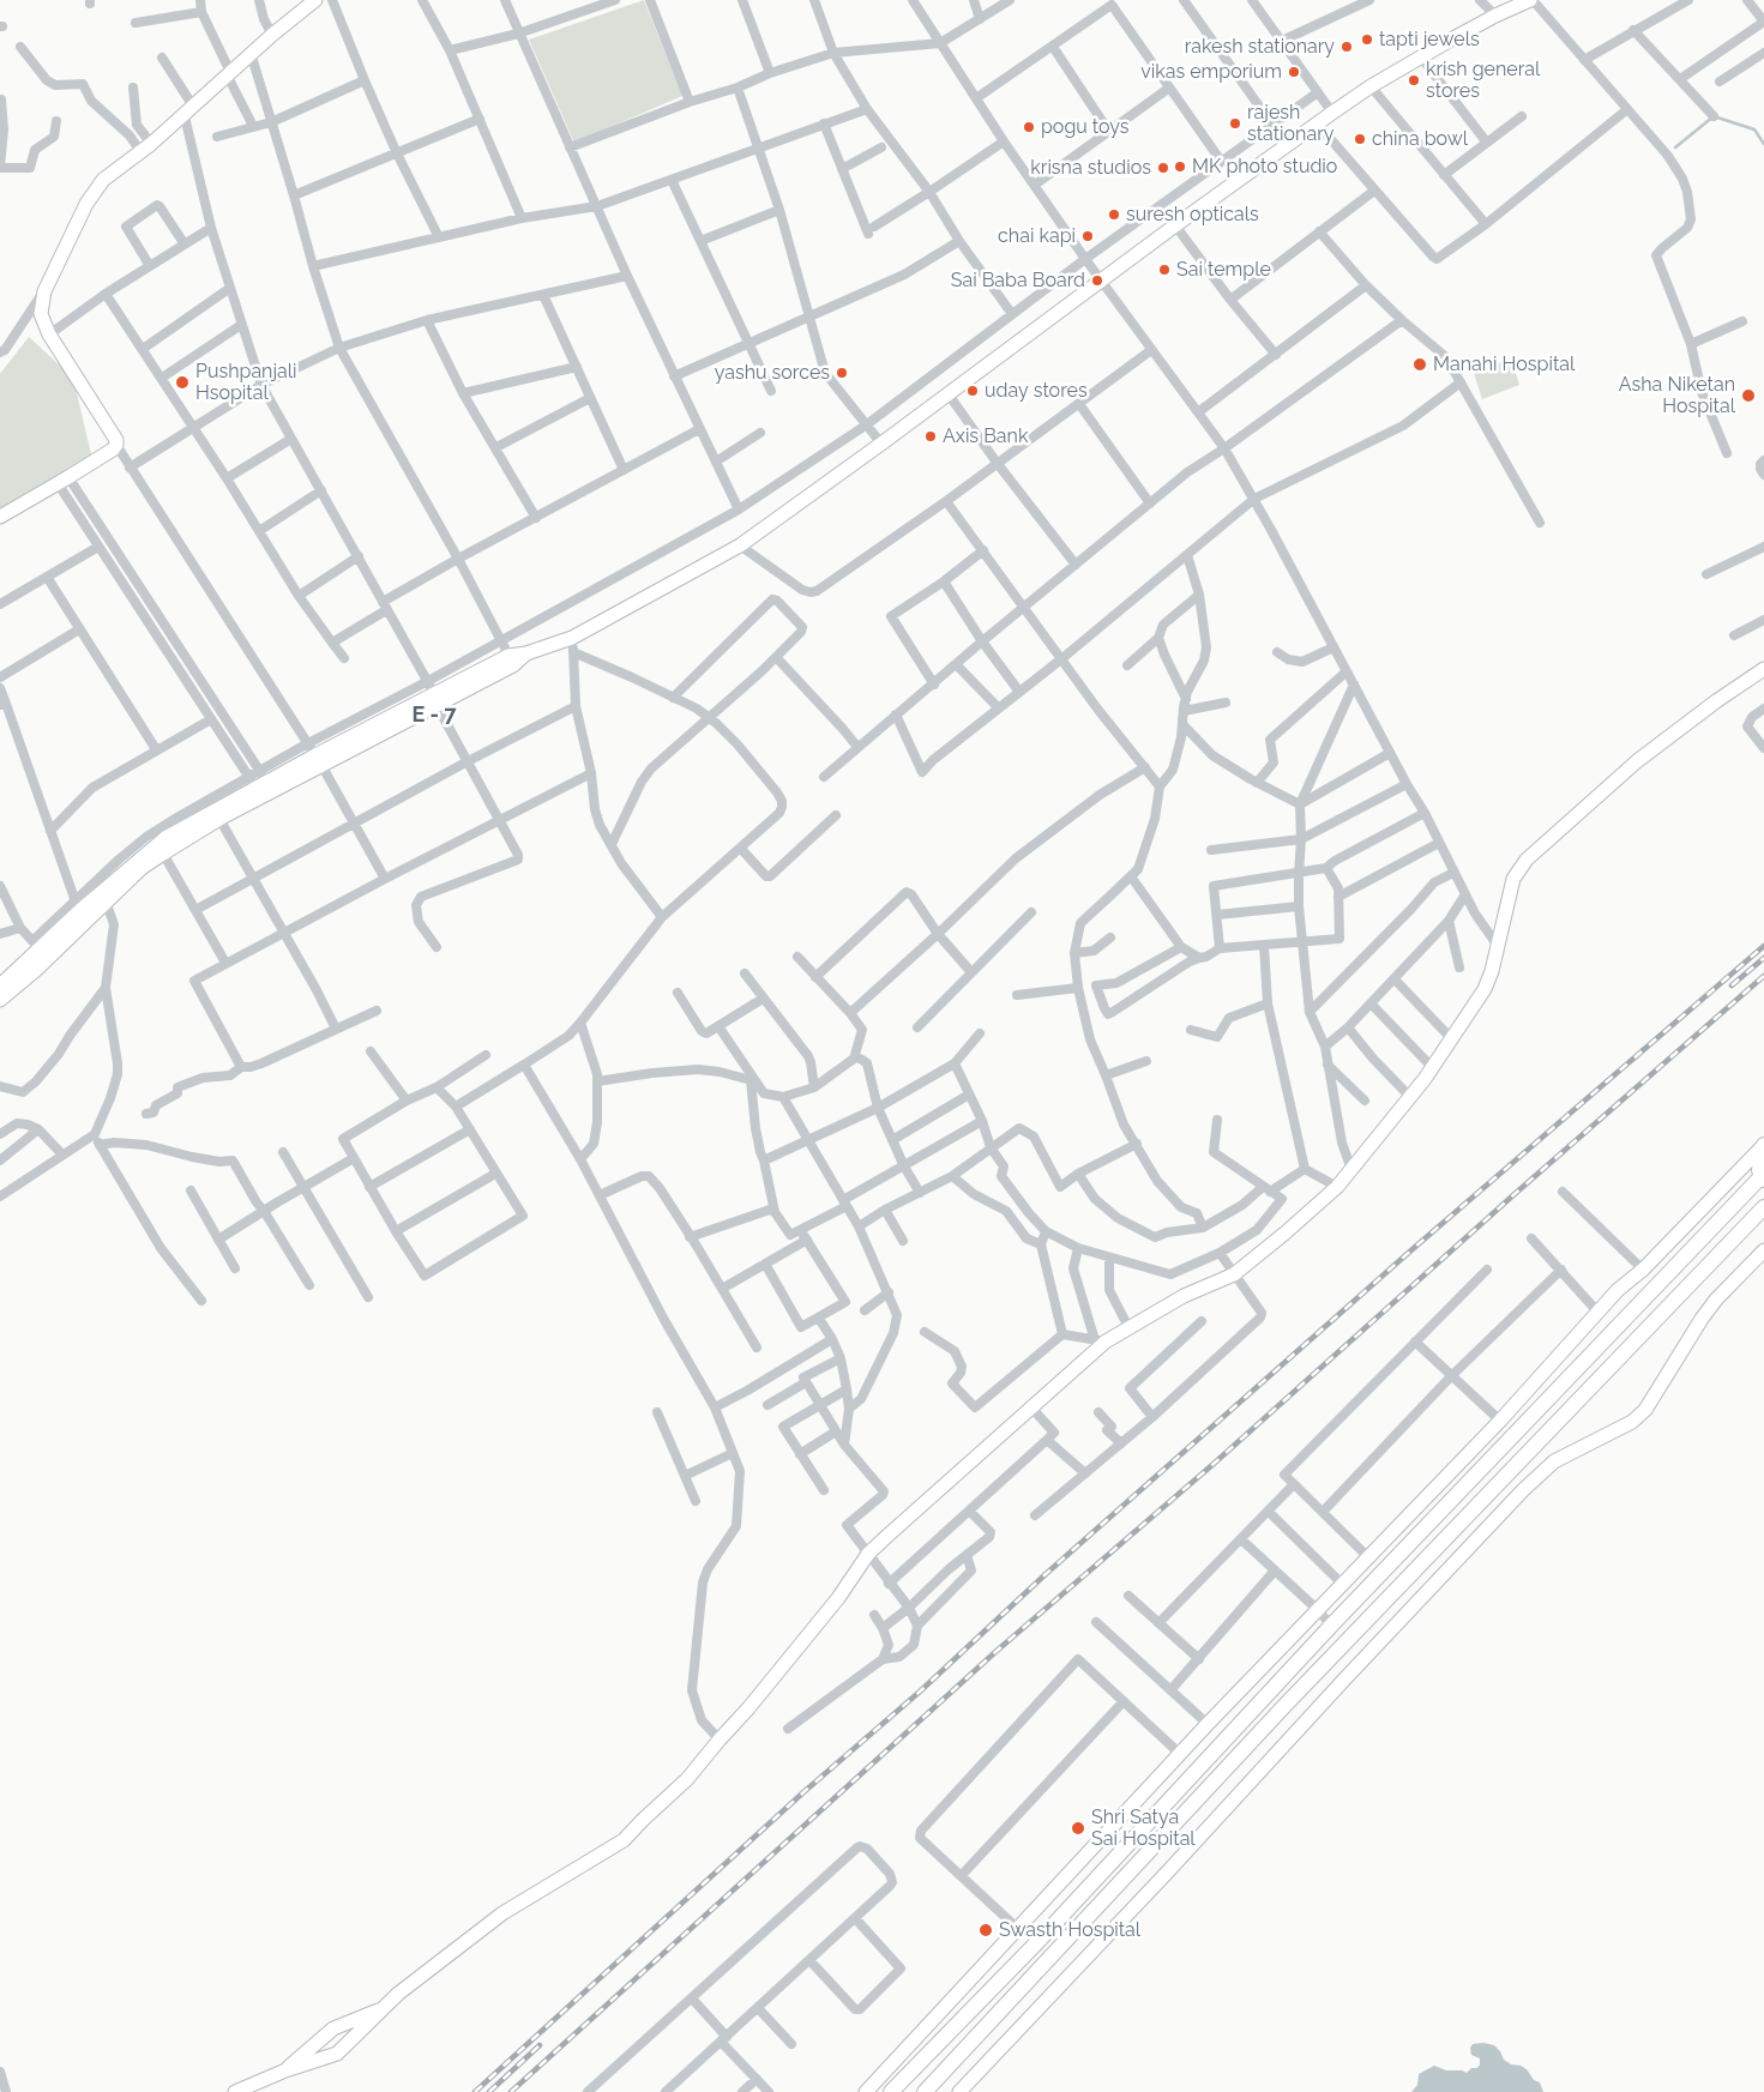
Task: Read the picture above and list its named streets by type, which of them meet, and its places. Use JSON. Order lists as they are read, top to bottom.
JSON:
{
  "districts": ["E - 7"],
  "places": [
    "tapti jewels",
    "rakesh stationary",
    "vikas emporium",
    "krish general stores",
    "rajesh stationary",
    "pogu toys",
    "china bowl",
    "MK photo studio",
    "krisna studios",
    "suresh opticals",
    "chai kapi",
    "Sai temple",
    "Sai Baba Board",
    "Manahi Hospital",
    "yashu sorces",
    "Pushpanjali Hsopital",
    "uday stores",
    "Asha Niketan Hospital",
    "Axis Bank",
    "Shri Satya Sai Hospital",
    "Swasth Hospital"
  ]
}
